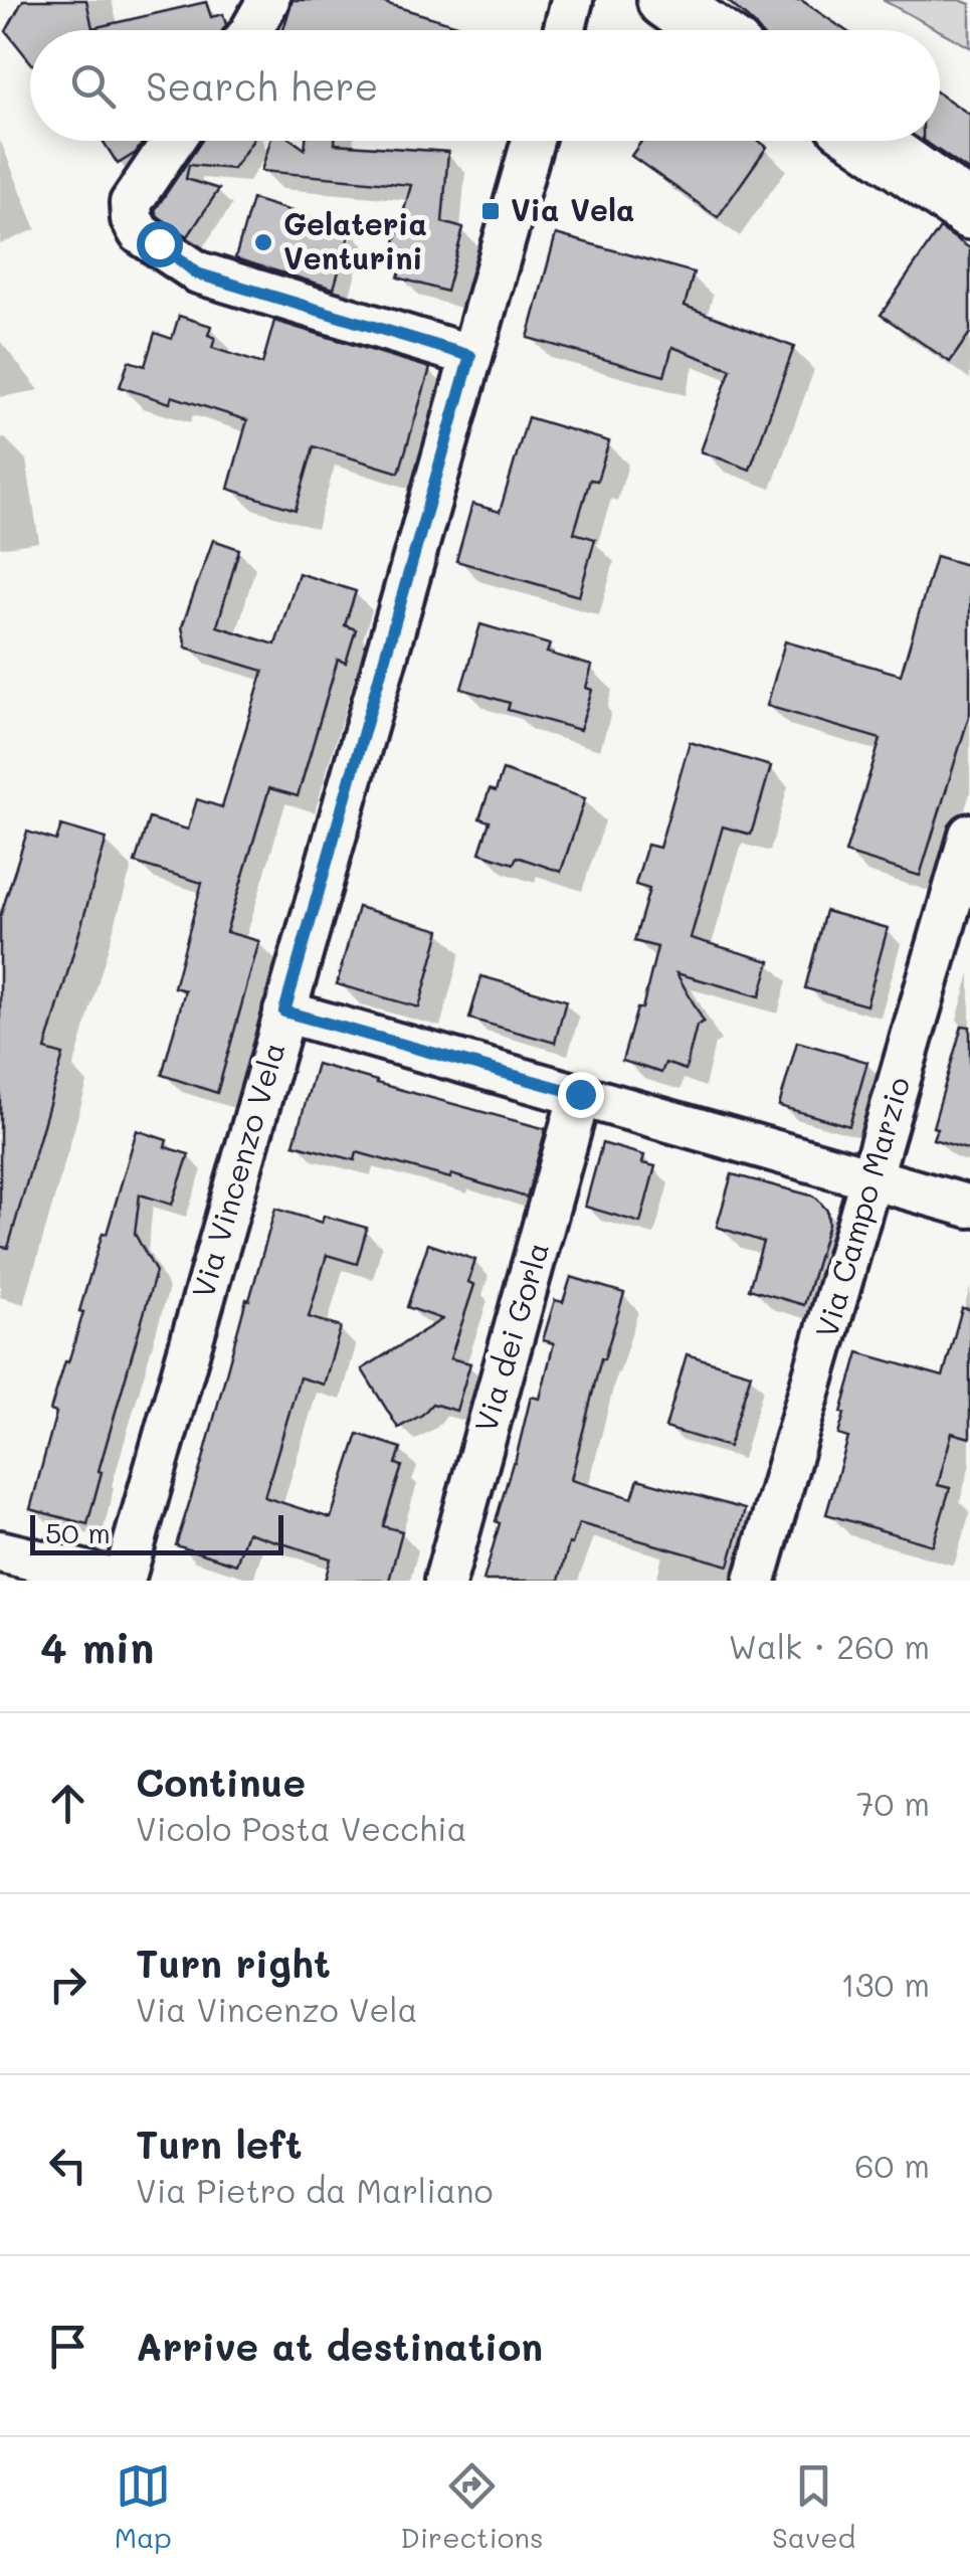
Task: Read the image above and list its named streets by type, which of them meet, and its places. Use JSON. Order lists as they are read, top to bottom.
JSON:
{
  "streets": {
    "street": ["Via Vincenzo Vela", "Via Campo Marzio", "Via dei Gorla"]
  },
  "places": {
    "transit": ["Via Vela"],
    "other": ["Gelateria Venturini"]
  },
  "scale_bar": "50 m",
  "page": {
    "search": "Search here",
    "scale": "50 m",
    "heading": ["4 min", "Walk · 260 m"],
    "list": [
      ["Continue", "Vicolo Posta Vecchia", "70 m"],
      ["Turn right", "Via Vincenzo Vela", "130 m"],
      ["Turn left", "Via Pietro da Marliano", "60 m"],
      "Arrive at destination"
    ],
    "nav": ["Map", "Directions", "Saved"]
  }
}
